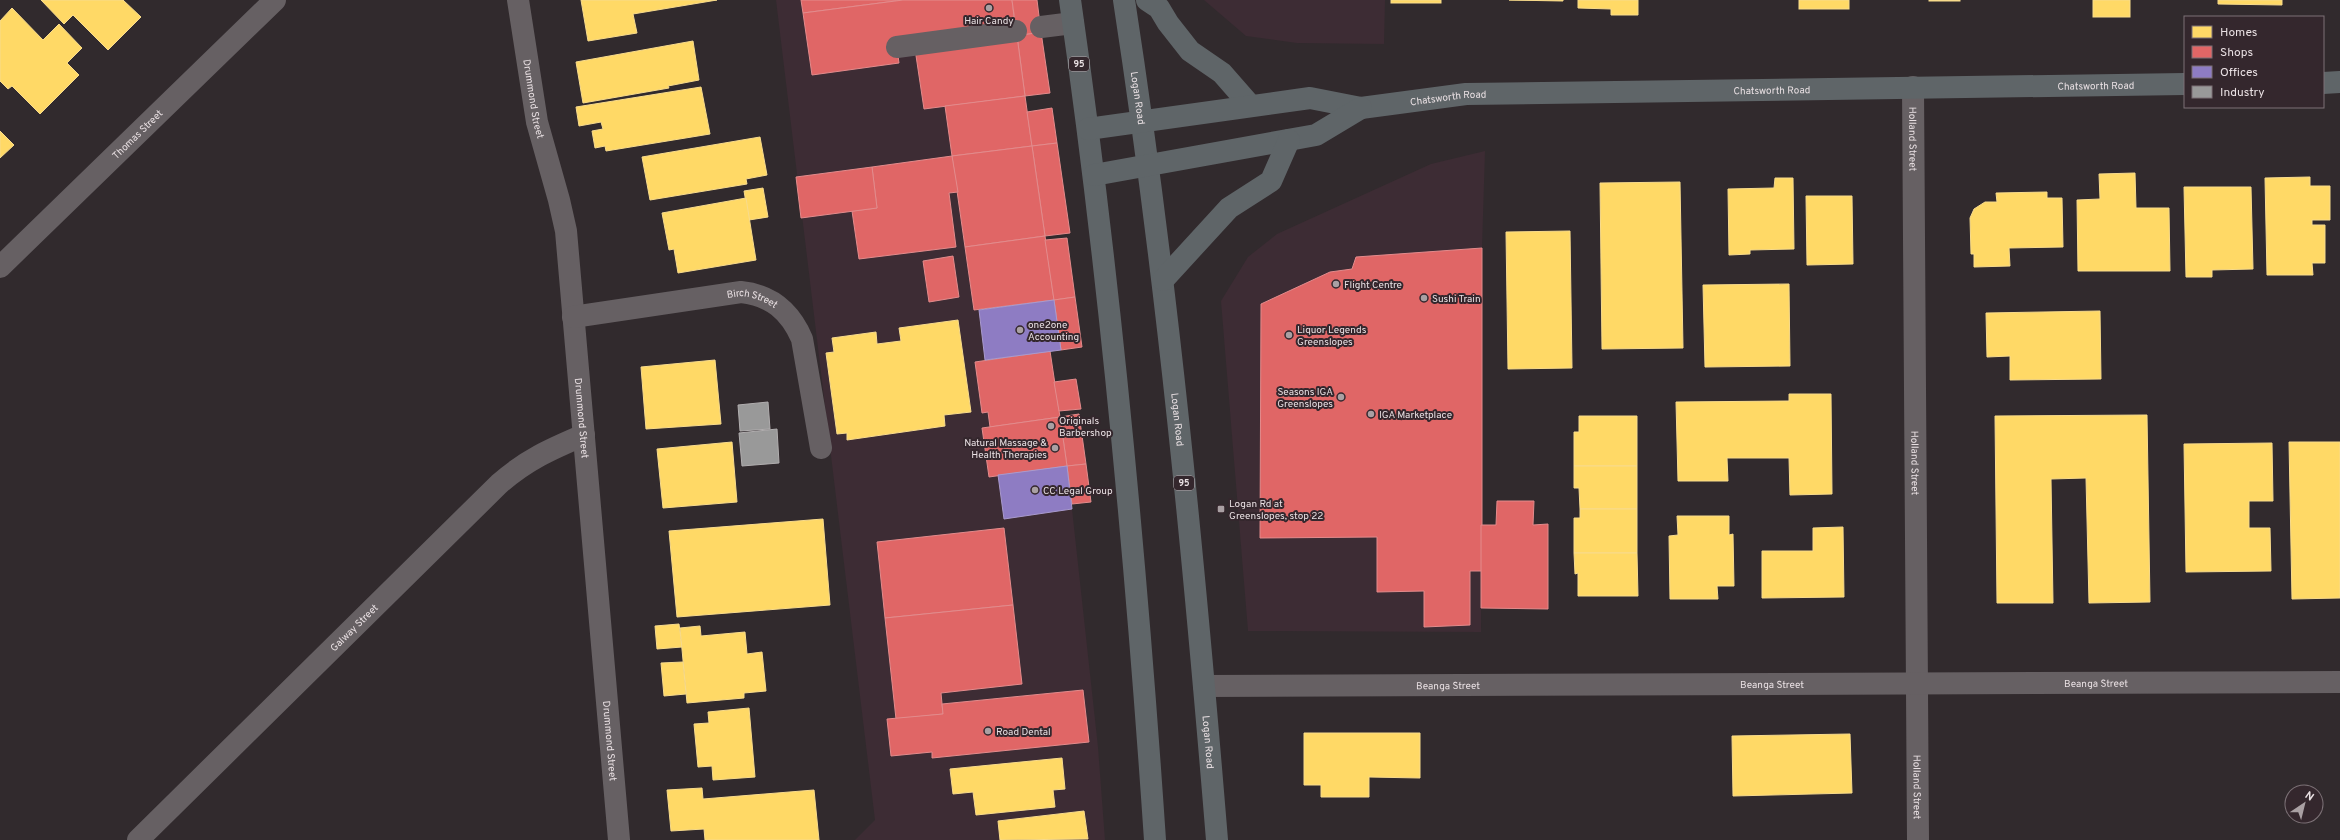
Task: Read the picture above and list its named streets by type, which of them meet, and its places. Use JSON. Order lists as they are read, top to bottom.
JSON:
{
  "streets": {
    "main road": ["95", "Chatsworth Road", "Logan Road"],
    "street": [
      "Drummond Street",
      "Thomas Street",
      "Holland Street",
      "Birch Street",
      "Galway Street",
      "Beanga Street"
    ]
  },
  "crossings": [
    ["95", "Chatsworth Road"],
    ["Chatsworth Road", "Logan Road"],
    ["Chatsworth Road", "Holland Street"],
    ["Logan Road", "Beanga Street"],
    ["Drummond Street", "Birch Street"],
    ["Drummond Street", "Galway Street"],
    ["Holland Street", "Beanga Street"]
  ],
  "places": {
    "other": [
      "Hair Candy",
      "Flight Centre",
      "Sushi Train",
      "one2one Accounting",
      "Liquor Legends Greenslopes",
      "Seasons IGA Greenslopes",
      "IGA Marketplace",
      "Originals Barbershop",
      "Natural Massage & Health Therapies",
      "CC Legal Group",
      "Road Dental"
    ],
    "transit": ["Logan Rd at Greenslopes, stop 22"]
  },
  "legend": [
    "Homes",
    "Shops",
    "Offices",
    "Industry"
  ],
  "north": "top right"
}
